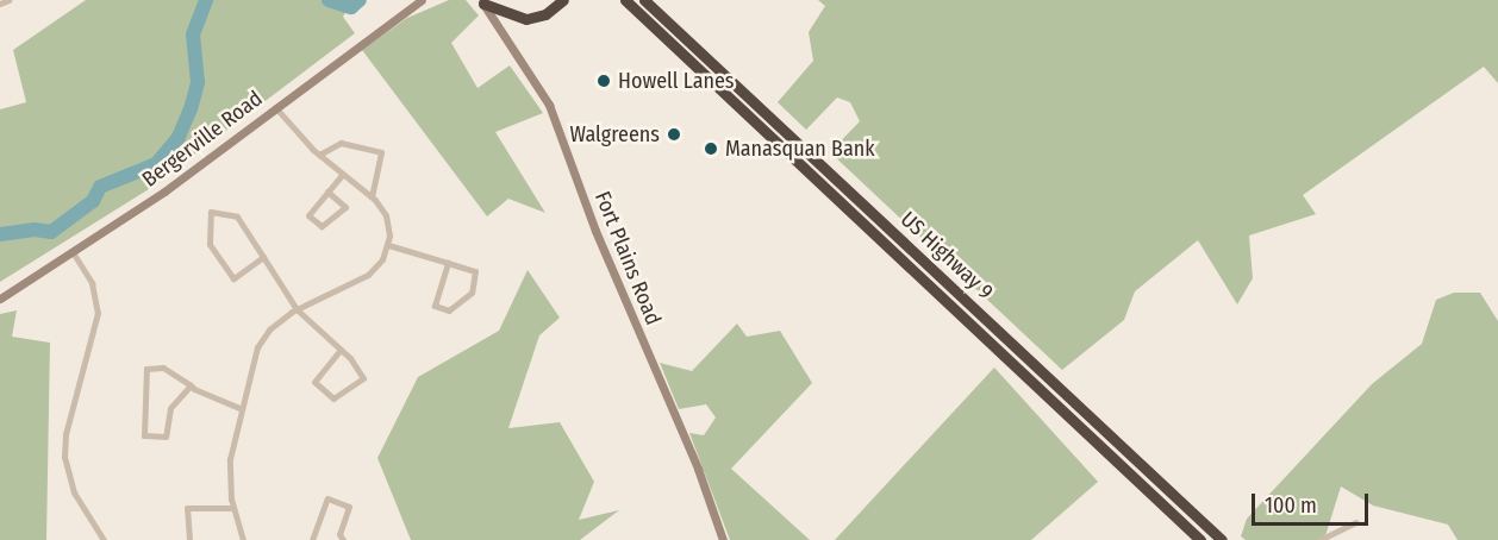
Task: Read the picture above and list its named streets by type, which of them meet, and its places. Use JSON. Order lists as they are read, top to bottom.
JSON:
{
  "streets": {
    "highway": ["US Highway 9"],
    "street": ["Bergerville Road", "Fort Plains Road"]
  },
  "places": ["Howell Lanes", "Walgreens", "Manasquan Bank"],
  "scale_bar": "100 m"
}
